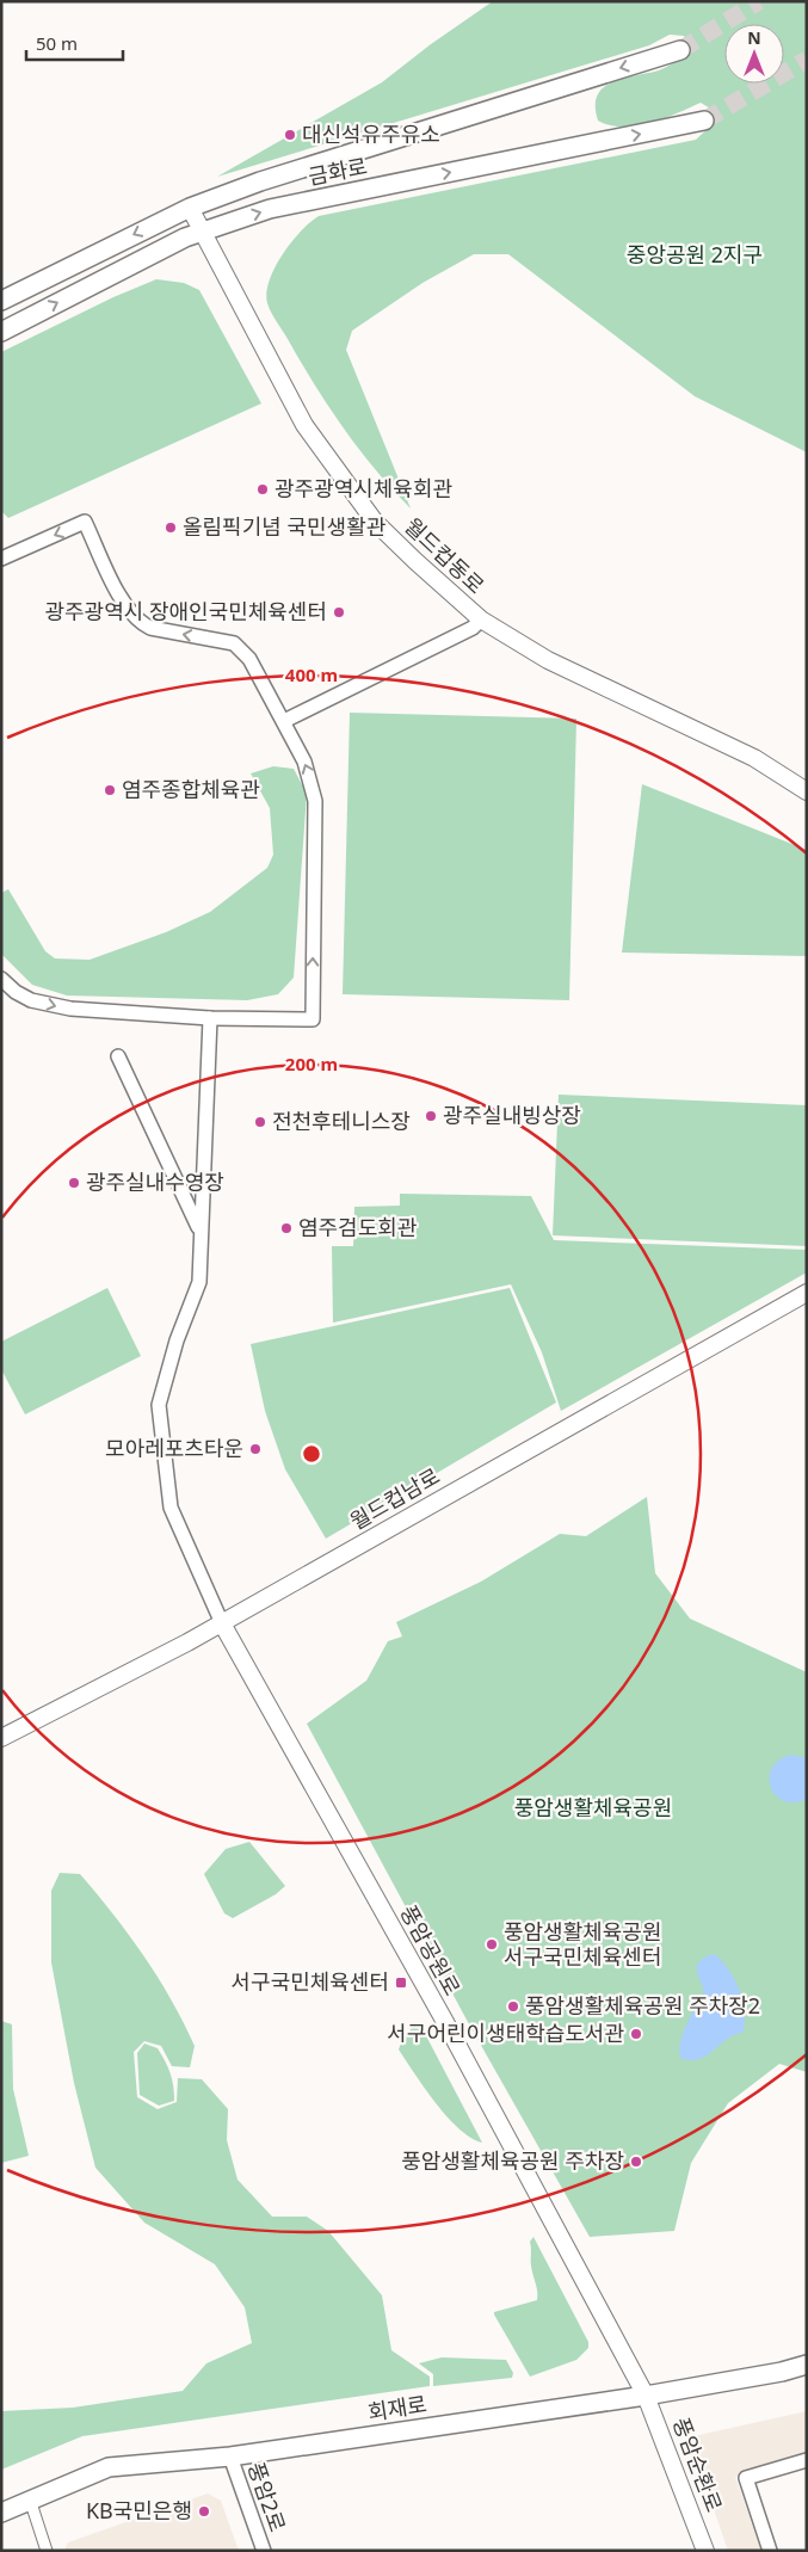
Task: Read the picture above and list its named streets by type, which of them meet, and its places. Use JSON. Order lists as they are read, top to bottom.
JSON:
{
  "streets": {
    "main road": ["금화로", "회재로"],
    "street": [
      "월드컵동로",
      "월드컵남로",
      "풍암공원로",
      "풍암순환로",
      "풍암2로"
    ]
  },
  "crossings": [
    ["금화로", "월드컵동로"],
    ["월드컵남로", "풍암공원로"],
    ["풍암공원로", "회재로"],
    ["풍암공원로", "풍암순환로"],
    ["회재로", "풍암순환로"],
    ["회재로", "풍암2로"]
  ],
  "parks": ["중앙공원 2지구", "풍암생활체육공원"],
  "places": {
    "other": [
      "대신석유주유소",
      "광주광역시체육회관",
      "올림픽기념 국민생활관",
      "광주광역시 장애인국민체육센터",
      "염주종합체육관",
      "광주실내빙상장",
      "전천후테니스장",
      "광주실내수영장",
      "염주검도회관",
      "모아레포츠타운",
      "풍암생활체육공원 서구국민체육센터",
      "풍암생활체육공원 주차장2",
      "서구어린이생태학습도서관",
      "풍암생활체육공원 주차장",
      "KB국민은행"
    ],
    "transit": ["서구국민체육센터"]
  },
  "scale_bar": "50 m",
  "north": "top",
  "rings": ["400 m", "200 m"]
}
